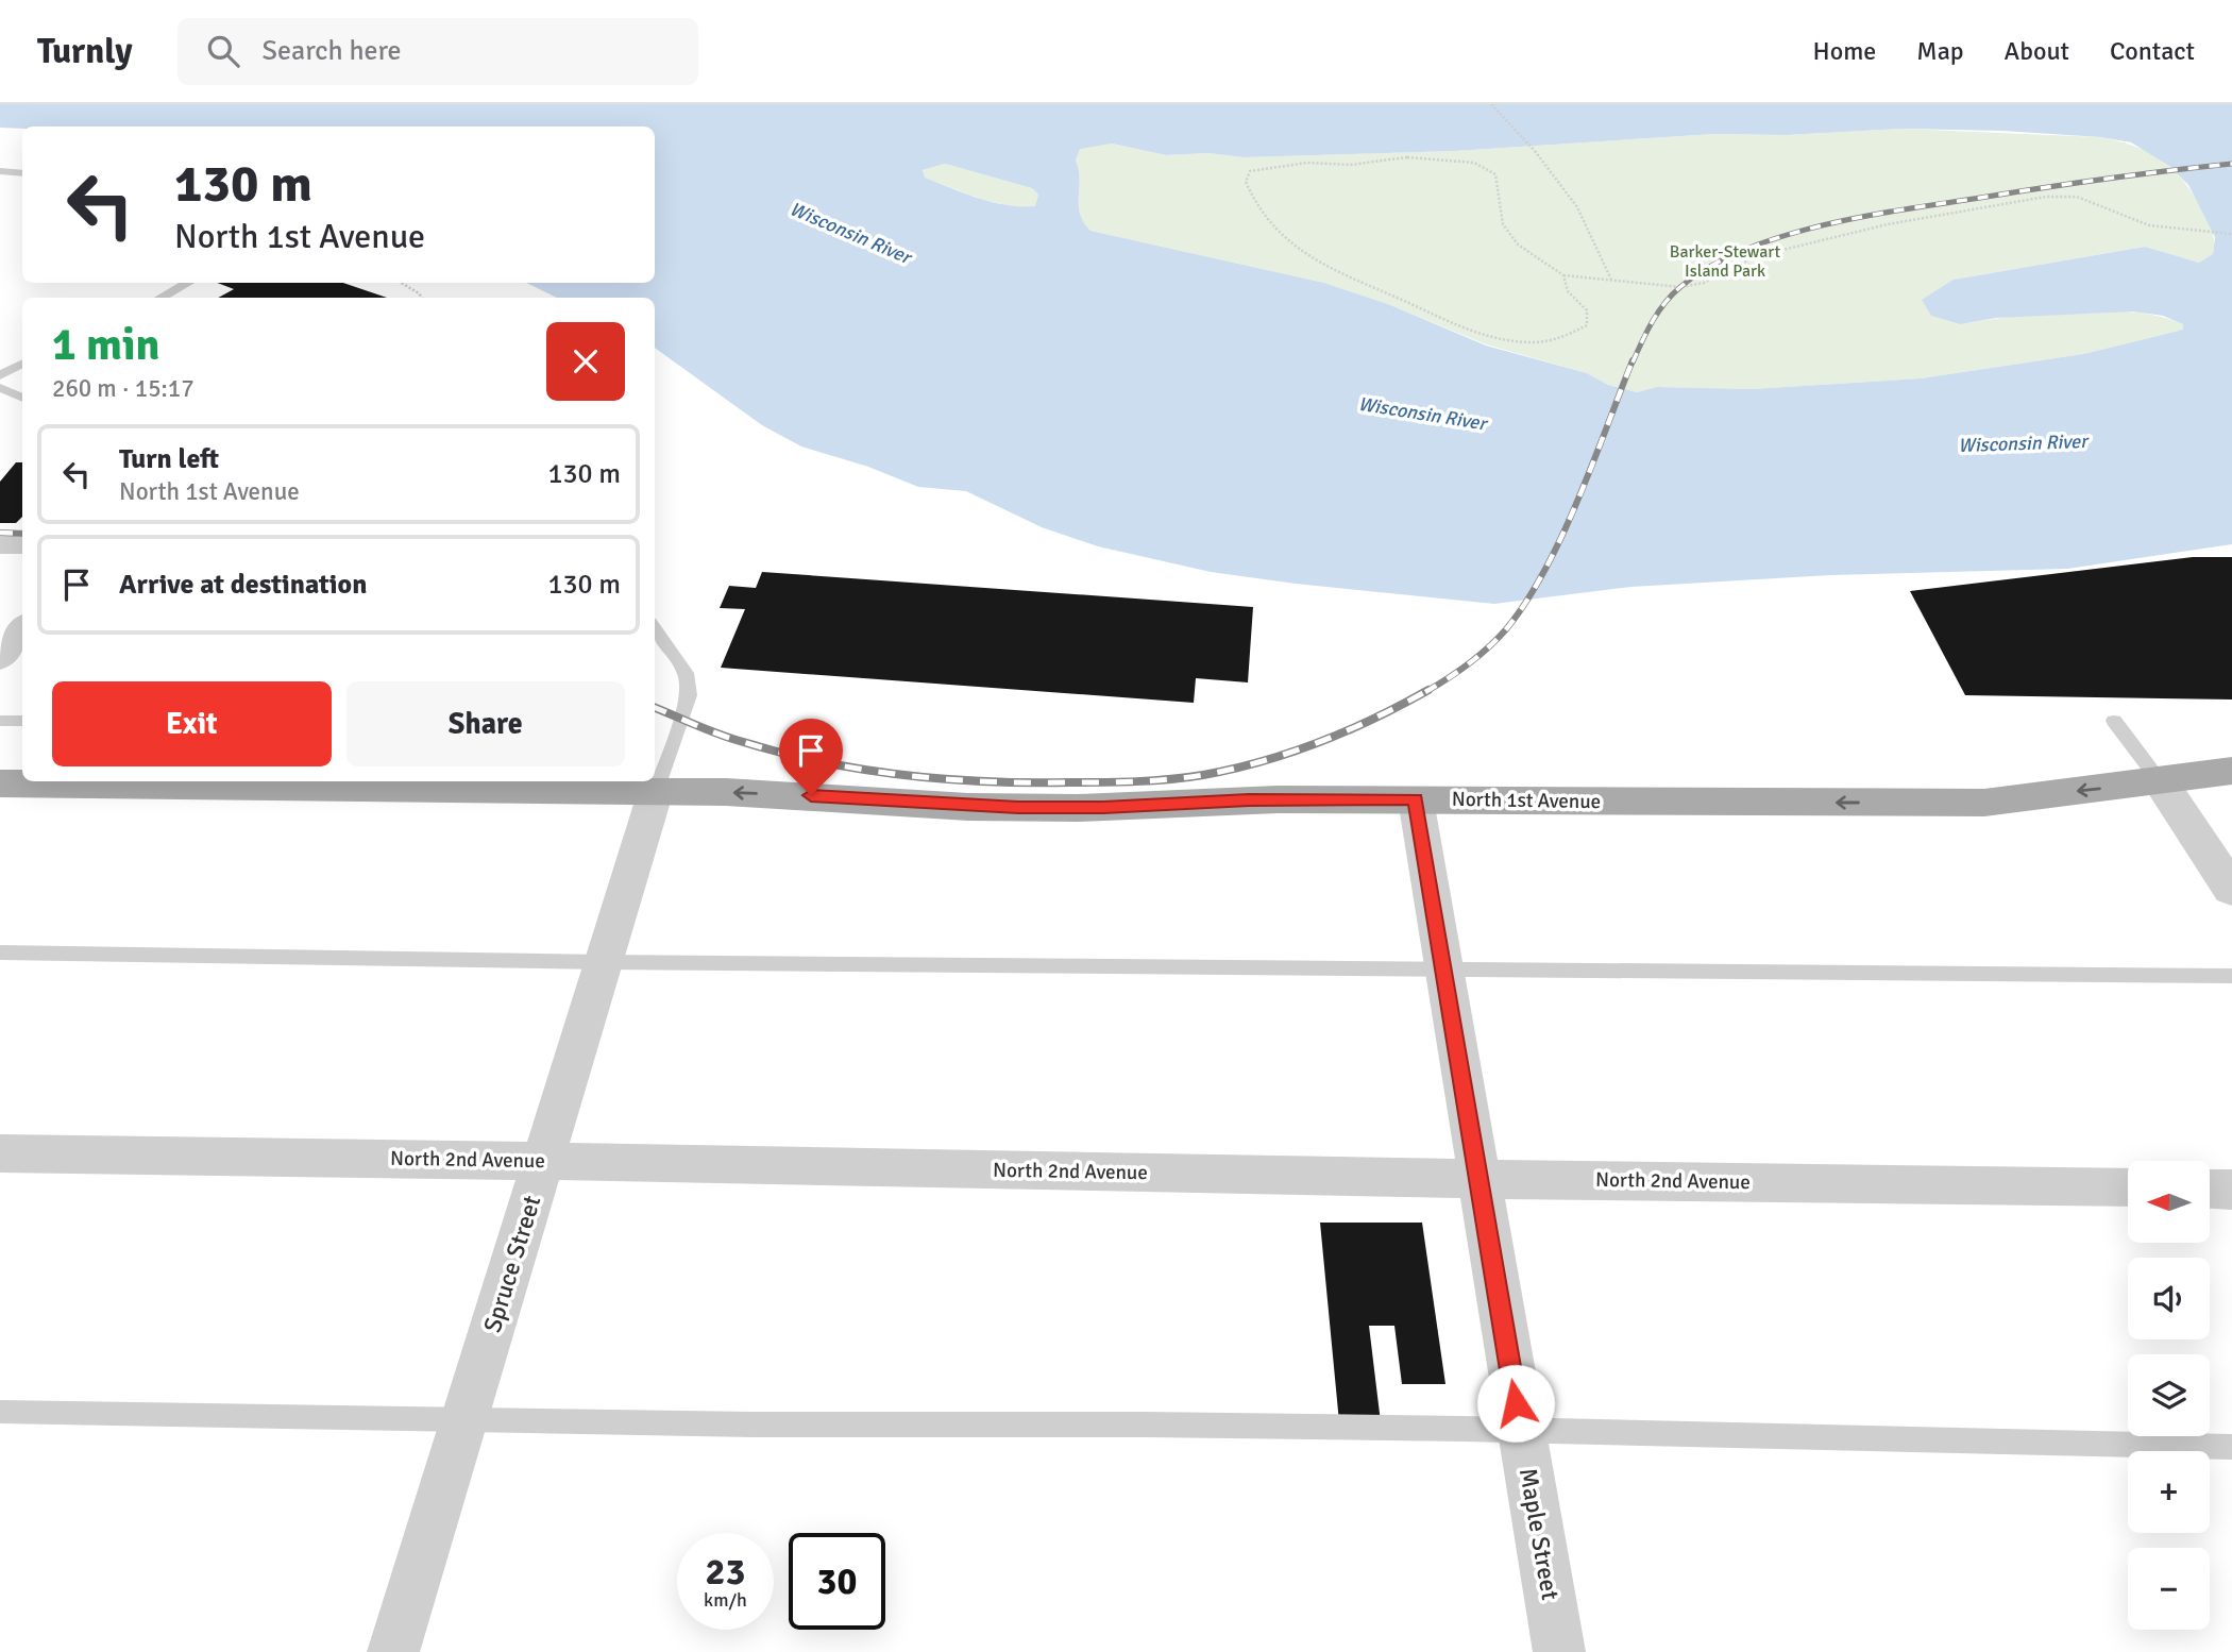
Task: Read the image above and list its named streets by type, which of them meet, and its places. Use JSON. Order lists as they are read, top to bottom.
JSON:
{
  "streets": {
    "main road": ["North 1st Avenue"],
    "street": ["North 2nd Avenue", "Spruce Street", "Maple Street"]
  },
  "crossings": [
    ["North 1st Avenue", "Spruce Street"],
    ["North 1st Avenue", "Maple Street"],
    ["North 2nd Avenue", "Spruce Street"],
    ["North 2nd Avenue", "Maple Street"]
  ],
  "one_way": ["North 1st Avenue"],
  "water": ["Wisconsin River"],
  "parks": ["Barker-Stewart Island Park"],
  "north": "left",
  "page": {
    "header": "Turnly",
    "search": "Search here",
    "nav": [
      "Home",
      "Map",
      "About",
      "Contact"
    ],
    "turn": ["130 m", "North 1st Avenue"],
    "heading": ["1 min", "260 m · 15:17"],
    "list": [
      {
        "name": "Turn left",
        "note": "North 1st Avenue",
        "value": "130 m"
      },
      {
        "name": "Arrive at destination",
        "value": "130 m"
      }
    ],
    "buttons": ["Exit", "Share"],
    "map_buttons": ["+", "−"],
    "speed": "23 km/h",
    "limit": "30"
  }
}
